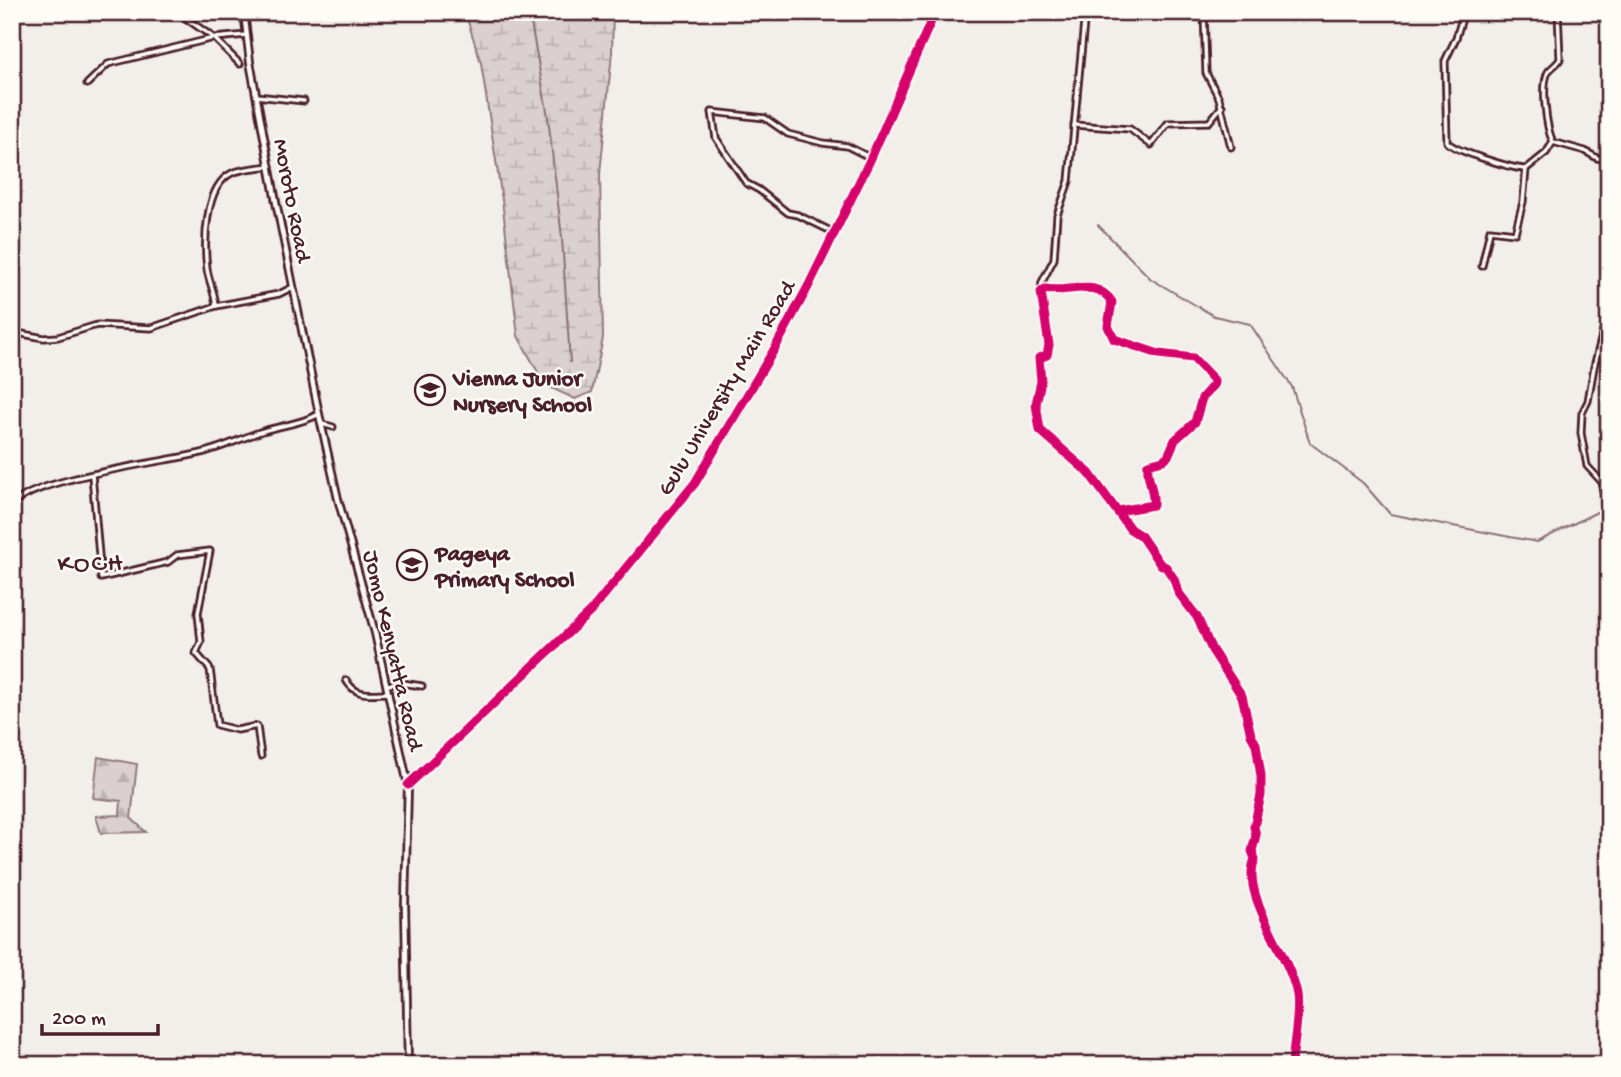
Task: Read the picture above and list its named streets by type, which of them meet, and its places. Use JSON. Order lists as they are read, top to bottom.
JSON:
{
  "streets": {
    "main road": ["Moroto Road", "Gulu University Main Road", "Jomo Kenyatta Road"]
  },
  "crossings": [
    ["Moroto Road", "Jomo Kenyatta Road"],
    ["Gulu University Main Road", "Jomo Kenyatta Road"]
  ],
  "districts": ["KOCH"],
  "places": {
    "school or university": ["Vienna Junior Nursery School", "Pageya Primary School"]
  },
  "scale_bar": "200 m"
}
